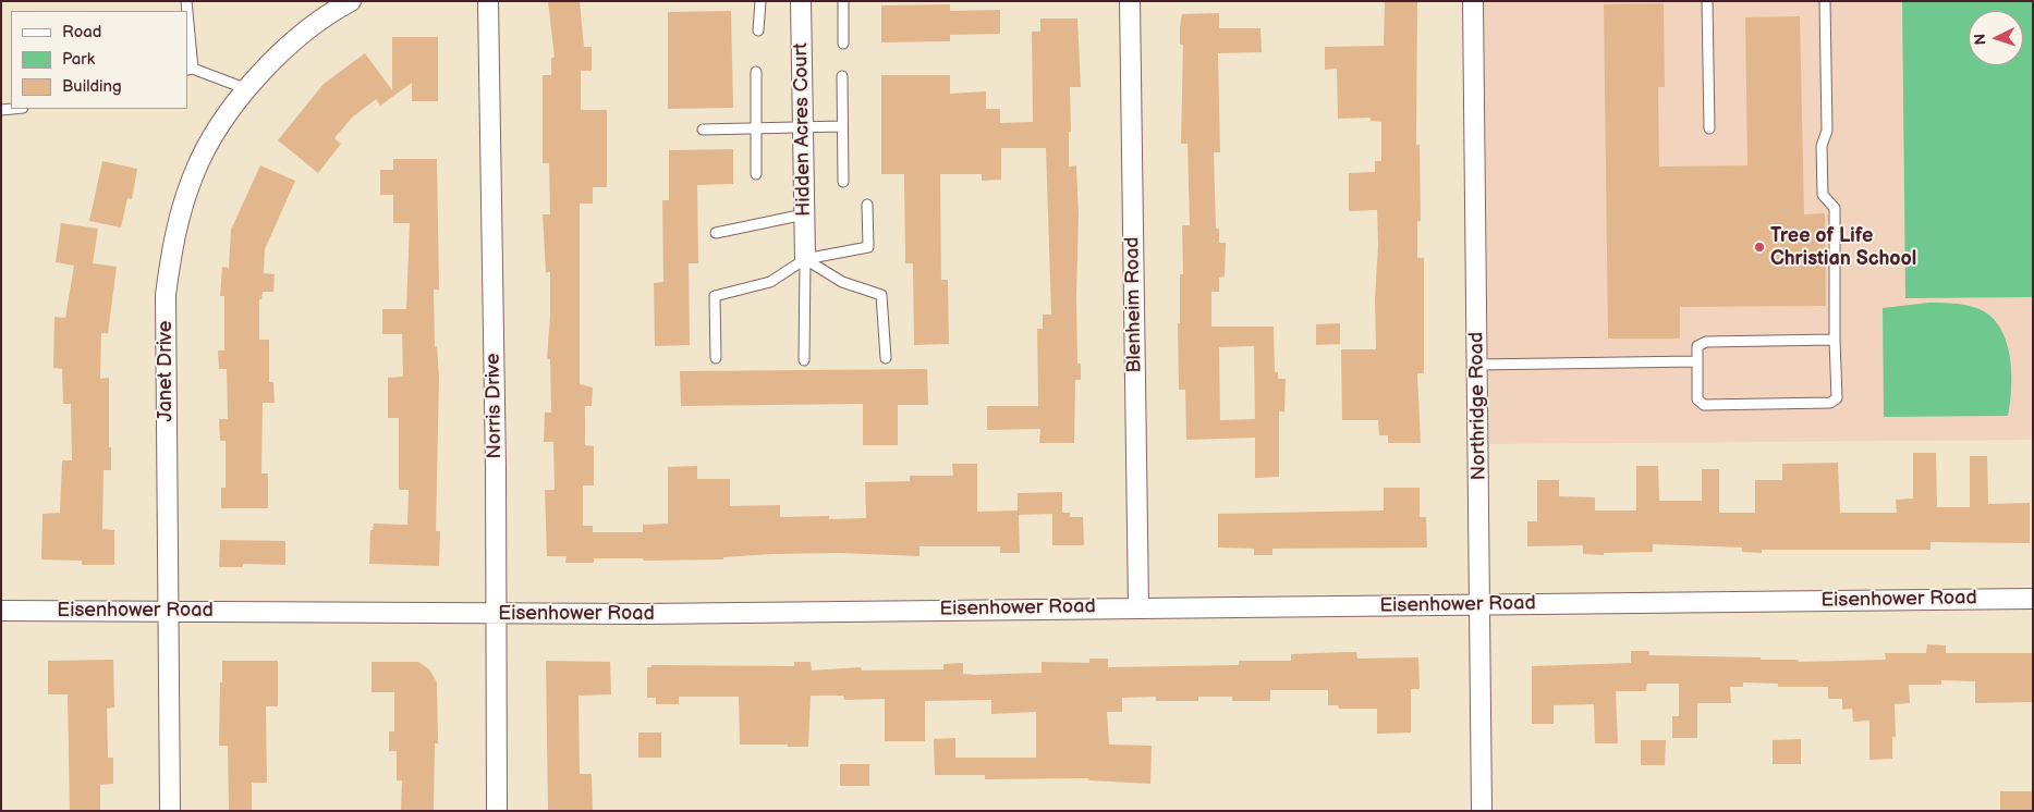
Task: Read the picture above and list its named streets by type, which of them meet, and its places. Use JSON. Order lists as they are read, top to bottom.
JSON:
{
  "streets": {
    "street": [
      "Hidden Acres Court",
      "Blenheim Road",
      "Janet Drive",
      "Norris Drive",
      "Northridge Road",
      "Eisenhower Road"
    ]
  },
  "crossings": [
    ["Blenheim Road", "Eisenhower Road"],
    ["Janet Drive", "Eisenhower Road"],
    ["Norris Drive", "Eisenhower Road"],
    ["Northridge Road", "Eisenhower Road"]
  ],
  "places": ["Tree of Life Christian School"],
  "legend": ["Road", "Park", "Building"],
  "north": "left"
}
